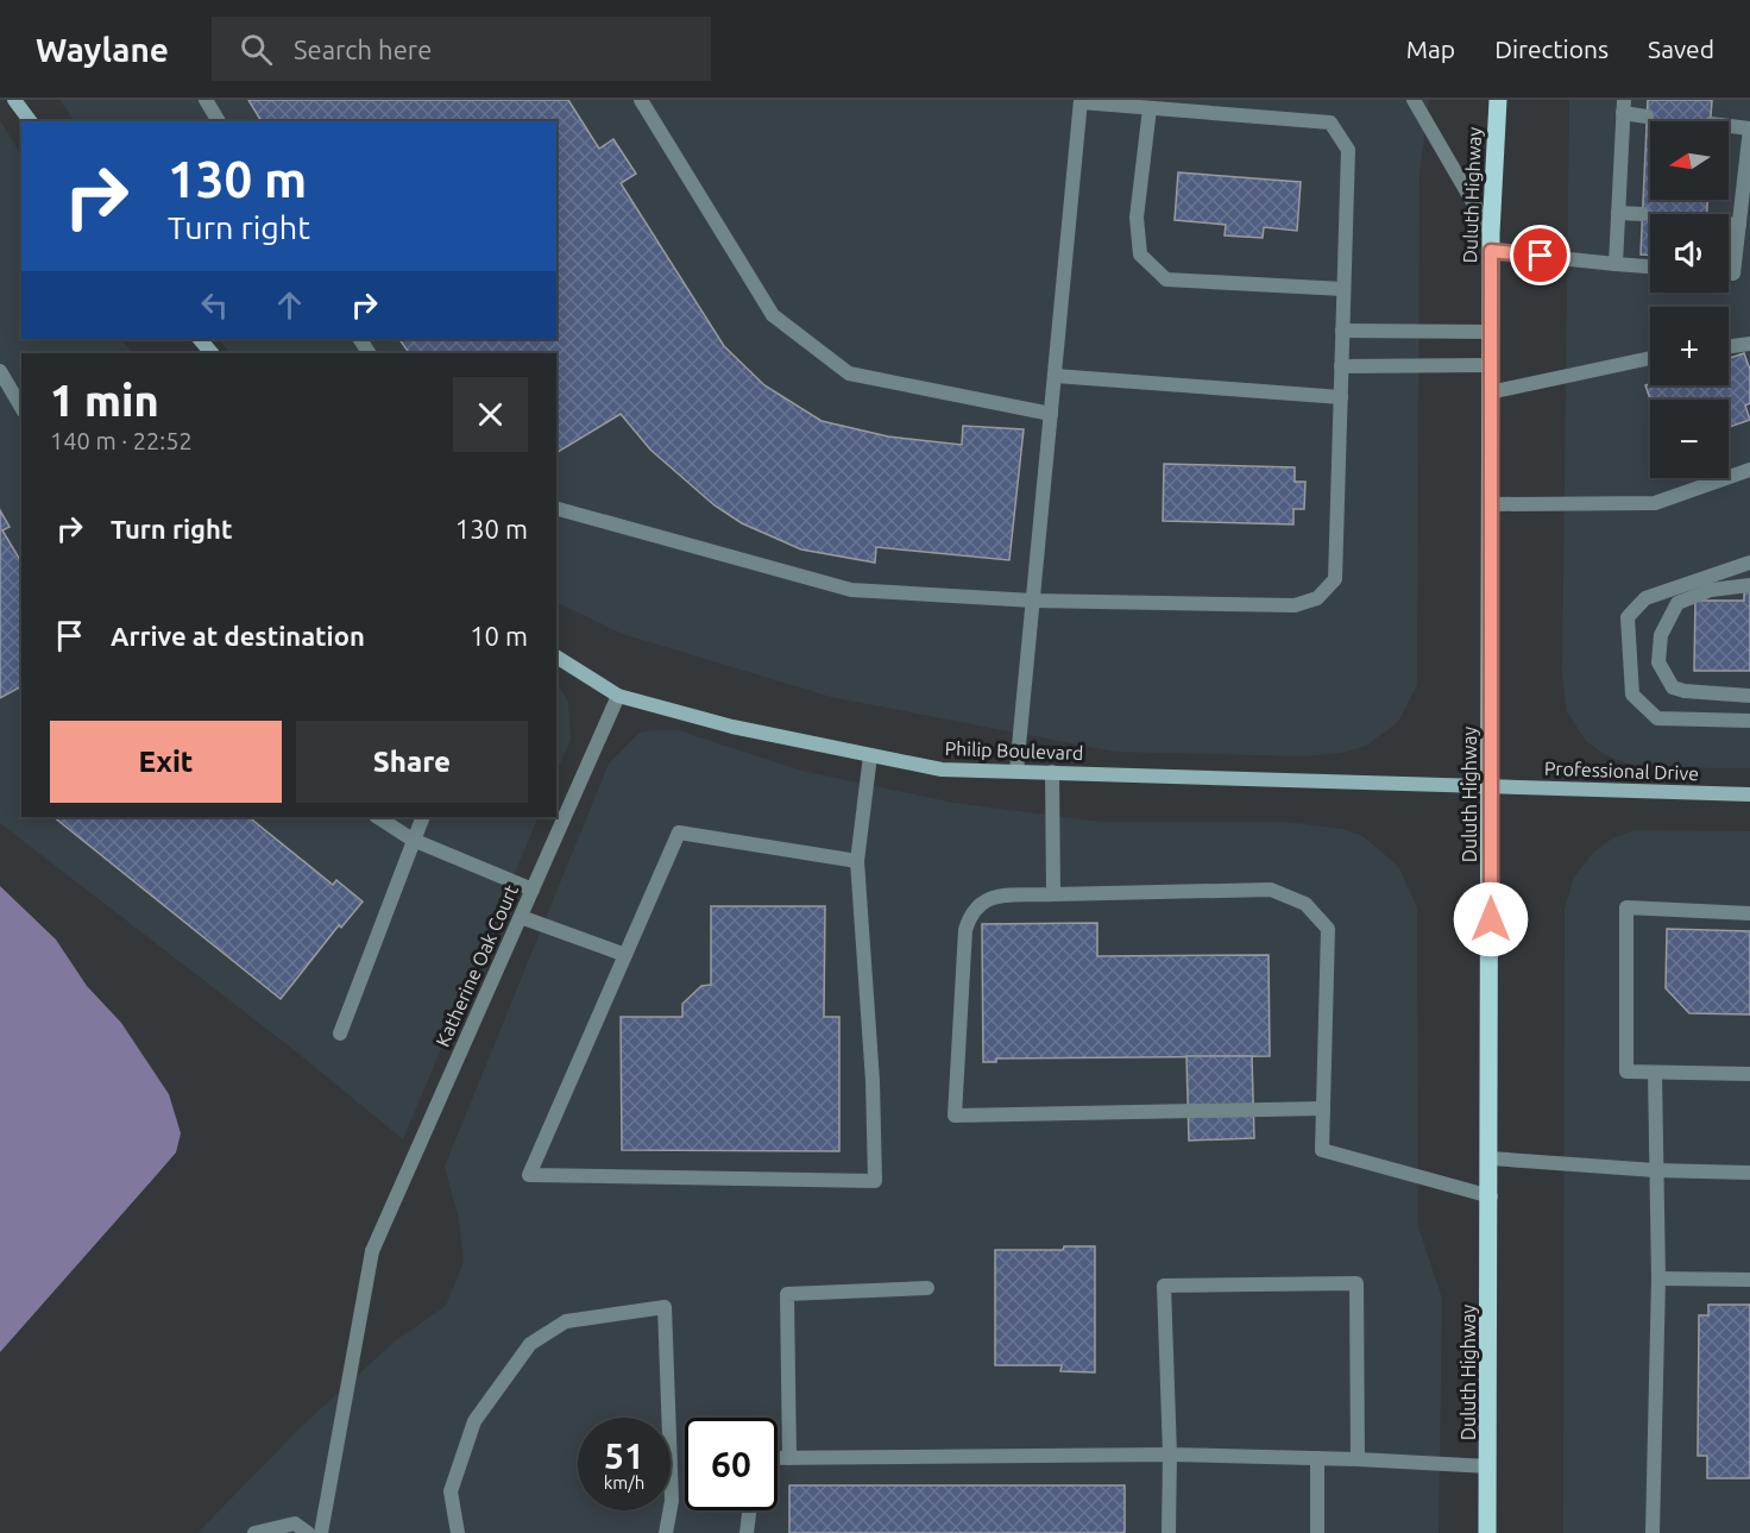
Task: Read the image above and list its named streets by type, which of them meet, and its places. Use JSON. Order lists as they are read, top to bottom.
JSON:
{
  "streets": {
    "main road": ["Duluth Highway"],
    "street": ["Philip Boulevard", "Professional Drive", "Katherine Oak Court"]
  },
  "crossings": [
    ["Duluth Highway", "Philip Boulevard"],
    ["Duluth Highway", "Professional Drive"],
    ["Philip Boulevard", "Professional Drive"],
    ["Philip Boulevard", "Katherine Oak Court"]
  ],
  "north": "left",
  "page": {
    "header": "Waylane",
    "search": "Search here",
    "nav": ["Map", "Directions", "Saved"],
    "map_buttons": ["+", "−"],
    "turn": ["130 m", "Turn right"],
    "heading": ["1 min", "140 m · 22:52"],
    "list": [
      {
        "name": "Turn right",
        "value": "130 m"
      },
      {
        "name": "Arrive at destination",
        "value": "10 m"
      }
    ],
    "buttons": ["Exit", "Share"],
    "speed": "51 km/h",
    "limit": "60"
  }
}
